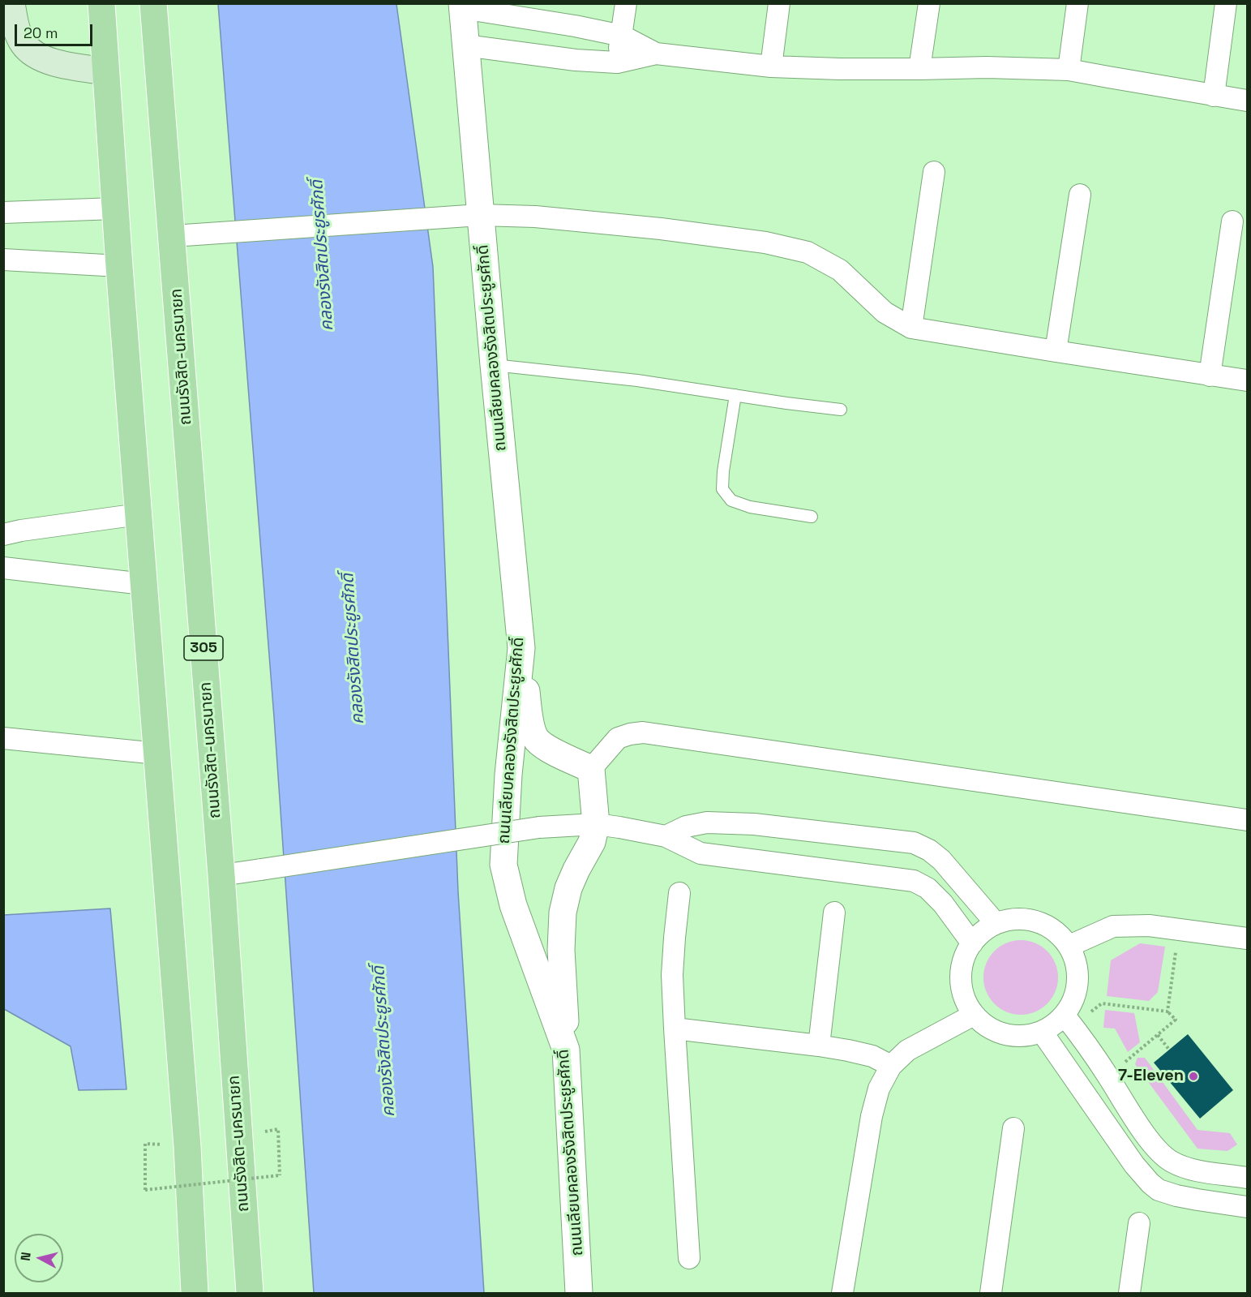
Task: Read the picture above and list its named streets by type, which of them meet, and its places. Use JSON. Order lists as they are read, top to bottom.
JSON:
{
  "streets": {
    "main road": ["ถนนรังสิต-นครนายก", "305"],
    "street": ["ถนนเลียบคลองรังสิตประยูรศักดิ์"]
  },
  "water": ["คลองรังสิตประยูรศักดิ์"],
  "places": ["7-Eleven"],
  "scale_bar": "20 m",
  "north": "left"
}
